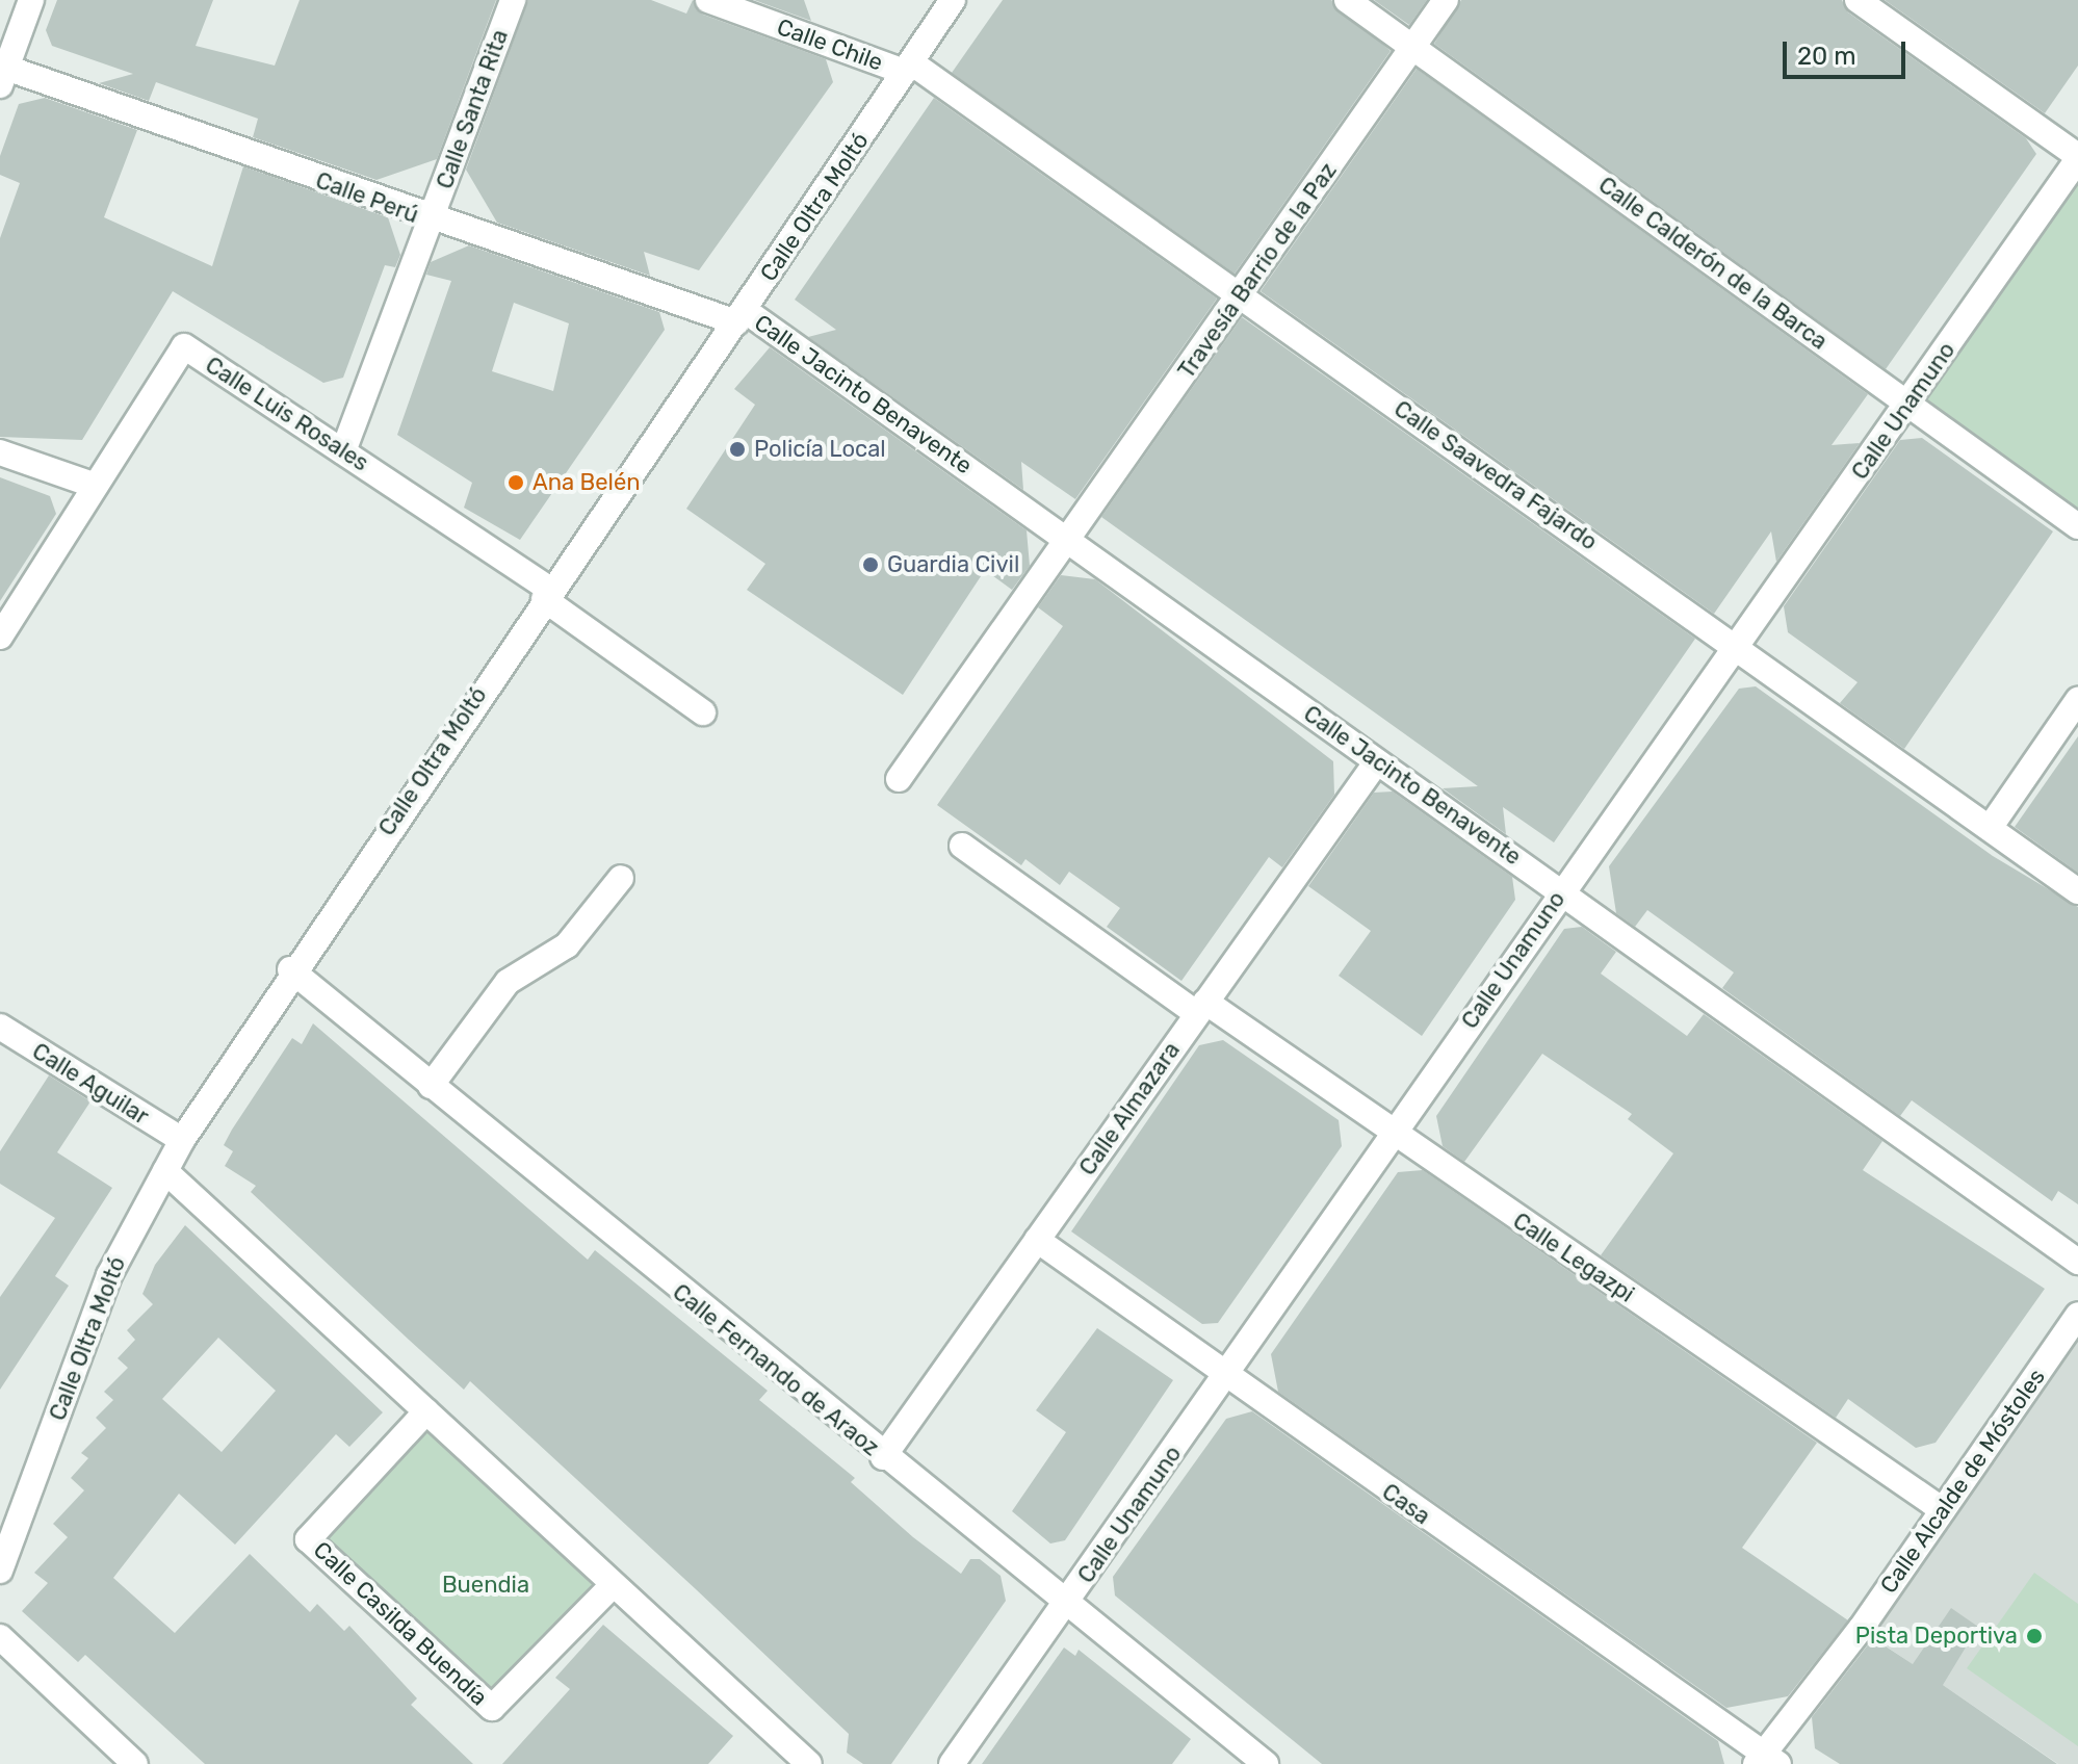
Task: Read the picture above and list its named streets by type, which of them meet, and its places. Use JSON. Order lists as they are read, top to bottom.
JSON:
{
  "streets": {
    "street": [
      "Calle Chile",
      "Calle Santa Rita",
      "Calle Perú",
      "Calle Oltra Moltó",
      "Calle Calderón de la Barca",
      "Travesía Barrio de la Paz",
      "Calle Jacinto Benavente",
      "Calle Unamuno",
      "Calle Luis Rosales",
      "Calle Saavedra Fajardo",
      "Calle Aguilar",
      "Calle Almazara",
      "Calle Legazpi",
      "Calle Fernando de Araoz",
      "Calle Alcalde de Móstoles",
      "Casa",
      "Calle Casilda Buendía"
    ]
  },
  "crossings": [
    ["Calle Chile", "Calle Oltra Moltó"],
    ["Calle Chile", "Calle Saavedra Fajardo"],
    ["Calle Santa Rita", "Calle Perú"],
    ["Calle Santa Rita", "Calle Luis Rosales"],
    ["Calle Perú", "Calle Oltra Moltó"],
    ["Calle Perú", "Calle Jacinto Benavente"],
    ["Calle Oltra Moltó", "Calle Jacinto Benavente"],
    ["Calle Oltra Moltó", "Calle Luis Rosales"],
    ["Calle Oltra Moltó", "Calle Saavedra Fajardo"],
    ["Calle Oltra Moltó", "Calle Aguilar"],
    ["Calle Oltra Moltó", "Calle Fernando de Araoz"],
    ["Calle Calderón de la Barca", "Travesía Barrio de la Paz"],
    ["Calle Calderón de la Barca", "Calle Unamuno"],
    ["Travesía Barrio de la Paz", "Calle Jacinto Benavente"],
    ["Travesía Barrio de la Paz", "Calle Saavedra Fajardo"],
    ["Calle Jacinto Benavente", "Calle Unamuno"],
    ["Calle Jacinto Benavente", "Calle Almazara"],
    ["Calle Unamuno", "Calle Saavedra Fajardo"],
    ["Calle Unamuno", "Calle Legazpi"],
    ["Calle Unamuno", "Calle Fernando de Araoz"],
    ["Calle Unamuno", "Casa"],
    ["Calle Almazara", "Calle Legazpi"],
    ["Calle Almazara", "Calle Fernando de Araoz"],
    ["Calle Almazara", "Casa"],
    ["Calle Legazpi", "Calle Alcalde de Móstoles"],
    ["Calle Alcalde de Móstoles", "Casa"]
  ],
  "parks": ["Buendia"],
  "places": [
    "Policía Local",
    "Ana Belén",
    "Guardia Civil",
    "Pista Deportiva"
  ],
  "scale_bar": "20 m"
}
